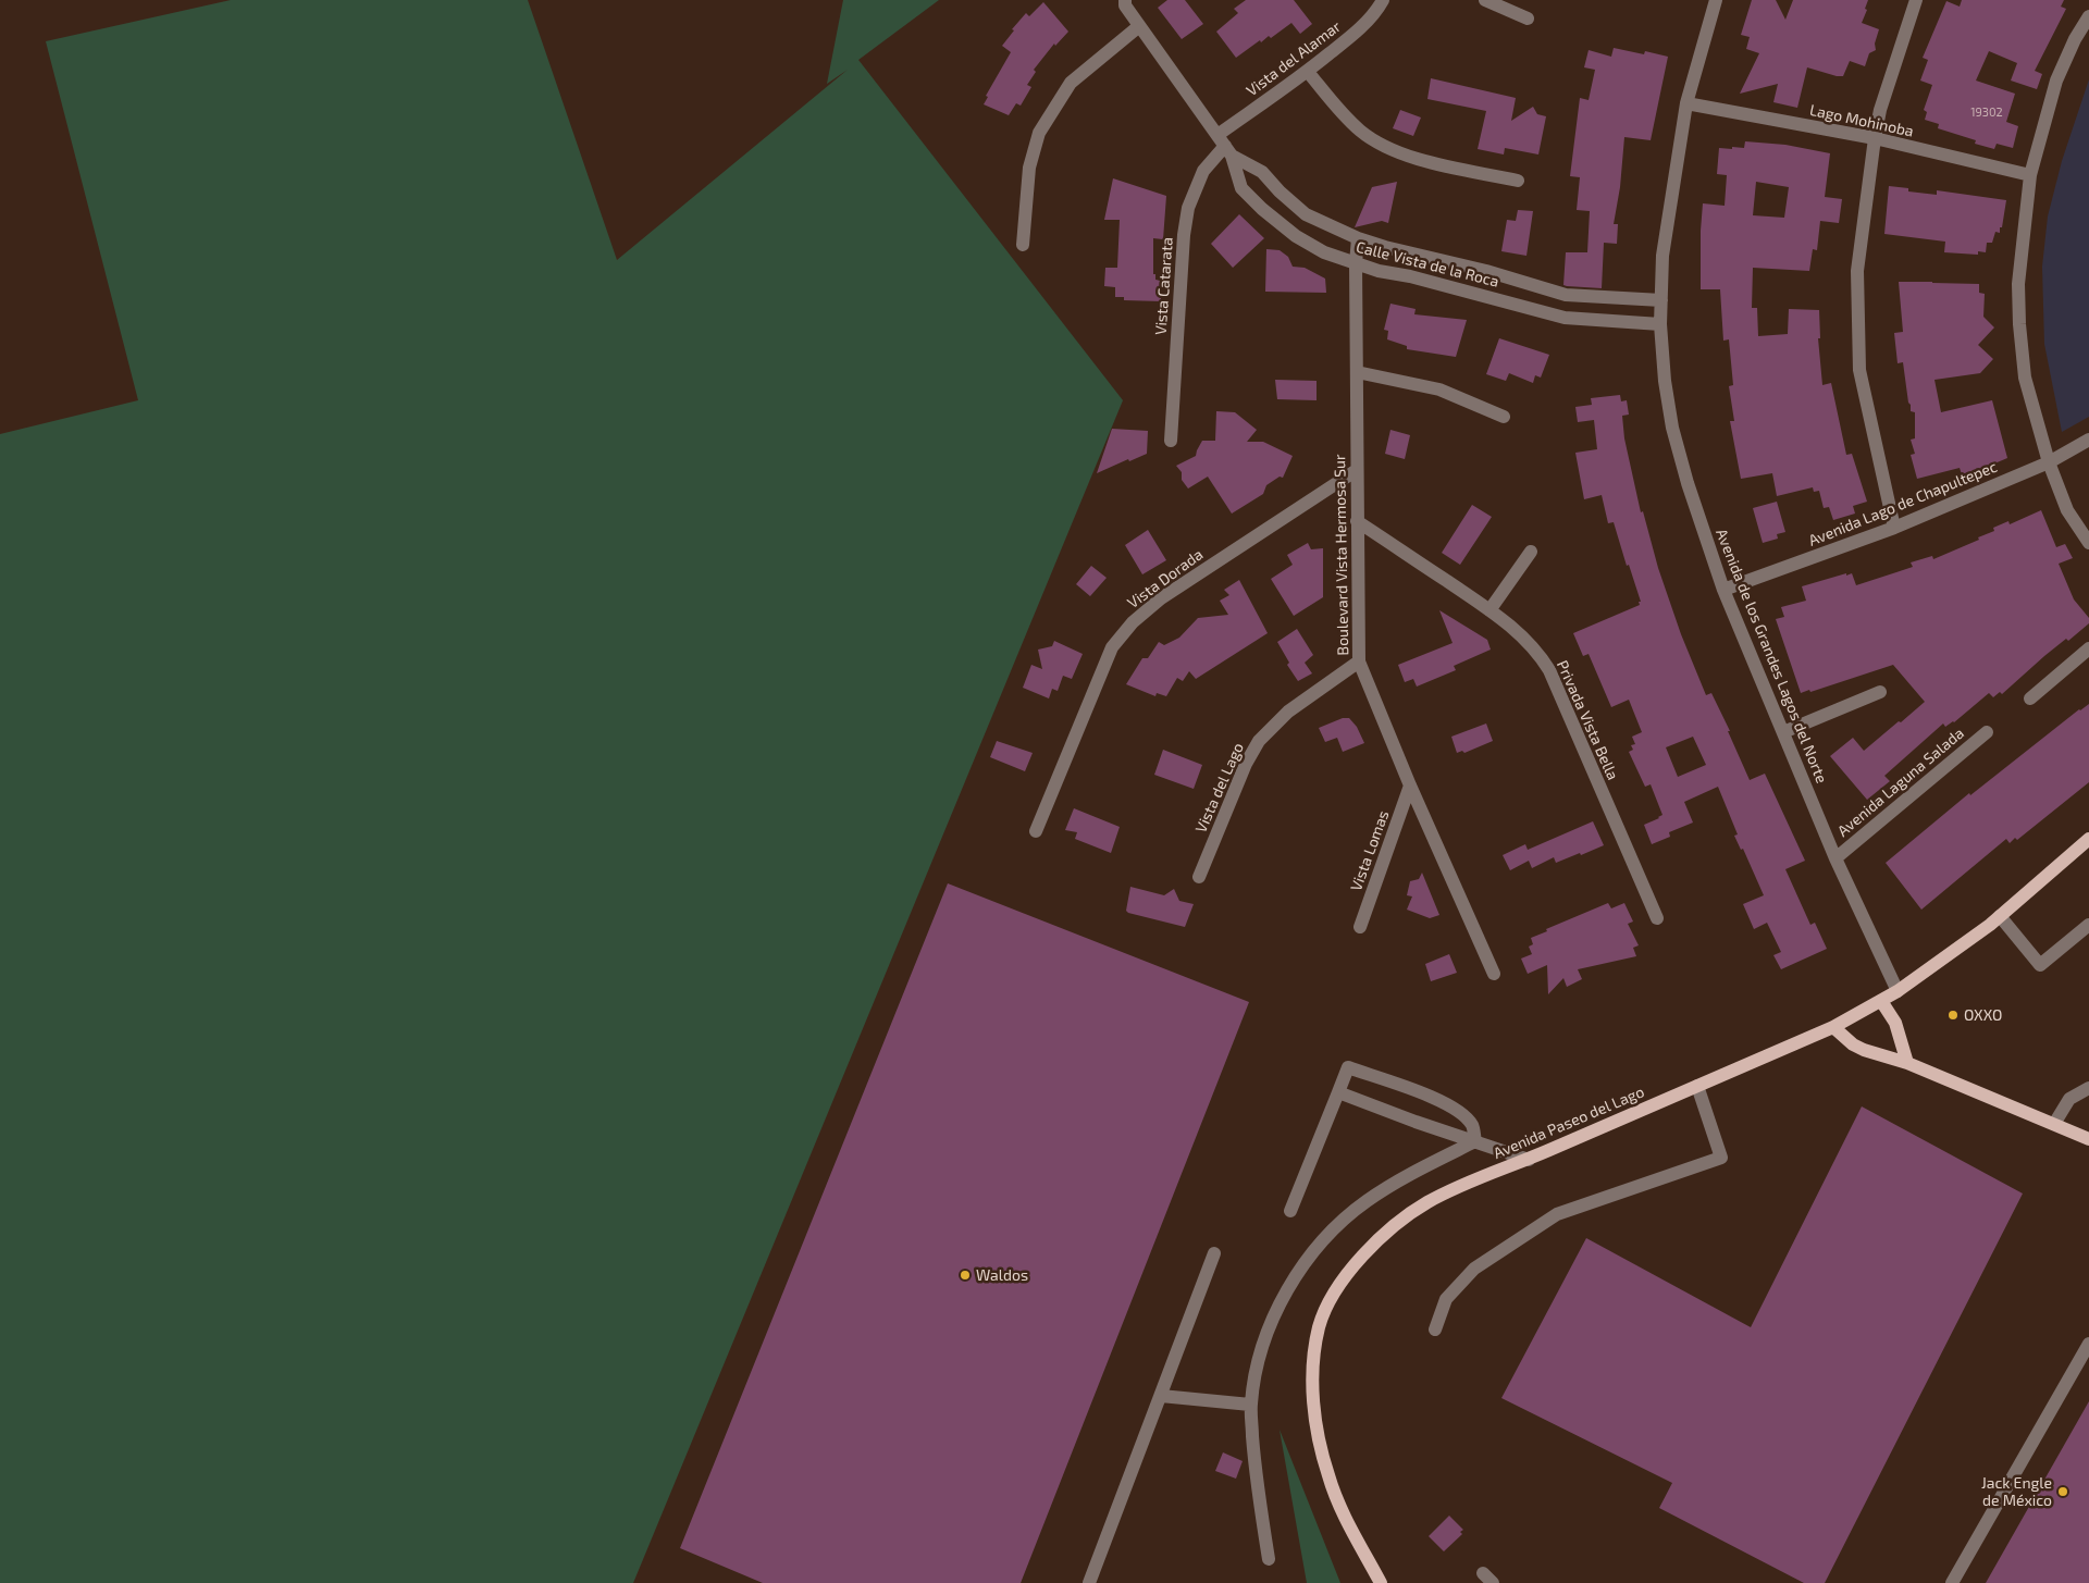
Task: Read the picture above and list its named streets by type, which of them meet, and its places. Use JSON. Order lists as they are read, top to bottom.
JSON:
{
  "streets": {
    "main road": ["Avenida Paseo del Lago"],
    "street": [
      "Vista del Alamar",
      "Lago Mohinoba",
      "Calle Vista de la Roca",
      "Vista Catarata",
      "Avenida Lago de Chapultepec",
      "Boulevard Vista Hermosa Sur",
      "Vista Dorada",
      "Avenida de los Grandes Lagos del Norte",
      "Privada Vista Bella",
      "Avenida Laguna Salada",
      "Vista del Lago",
      "Vista Lomas"
    ]
  },
  "crossings": [
    ["Vista del Alamar", "Calle Vista de la Roca"],
    ["Vista del Alamar", "Vista Catarata"],
    ["Lago Mohinoba", "Avenida de los Grandes Lagos del Norte"],
    ["Calle Vista de la Roca", "Vista Catarata"],
    ["Calle Vista de la Roca", "Boulevard Vista Hermosa Sur"],
    ["Calle Vista de la Roca", "Avenida de los Grandes Lagos del Norte"],
    ["Avenida Lago de Chapultepec", "Avenida de los Grandes Lagos del Norte"],
    ["Boulevard Vista Hermosa Sur", "Vista Dorada"],
    ["Boulevard Vista Hermosa Sur", "Privada Vista Bella"],
    ["Boulevard Vista Hermosa Sur", "Vista del Lago"],
    ["Boulevard Vista Hermosa Sur", "Vista Lomas"],
    ["Avenida de los Grandes Lagos del Norte", "Avenida Laguna Salada"],
    ["Avenida de los Grandes Lagos del Norte", "Avenida Paseo del Lago"]
  ],
  "places": ["OXXO", "Waldos", "Jack Engle de México"],
  "house_numbers": ["19302"]
}
